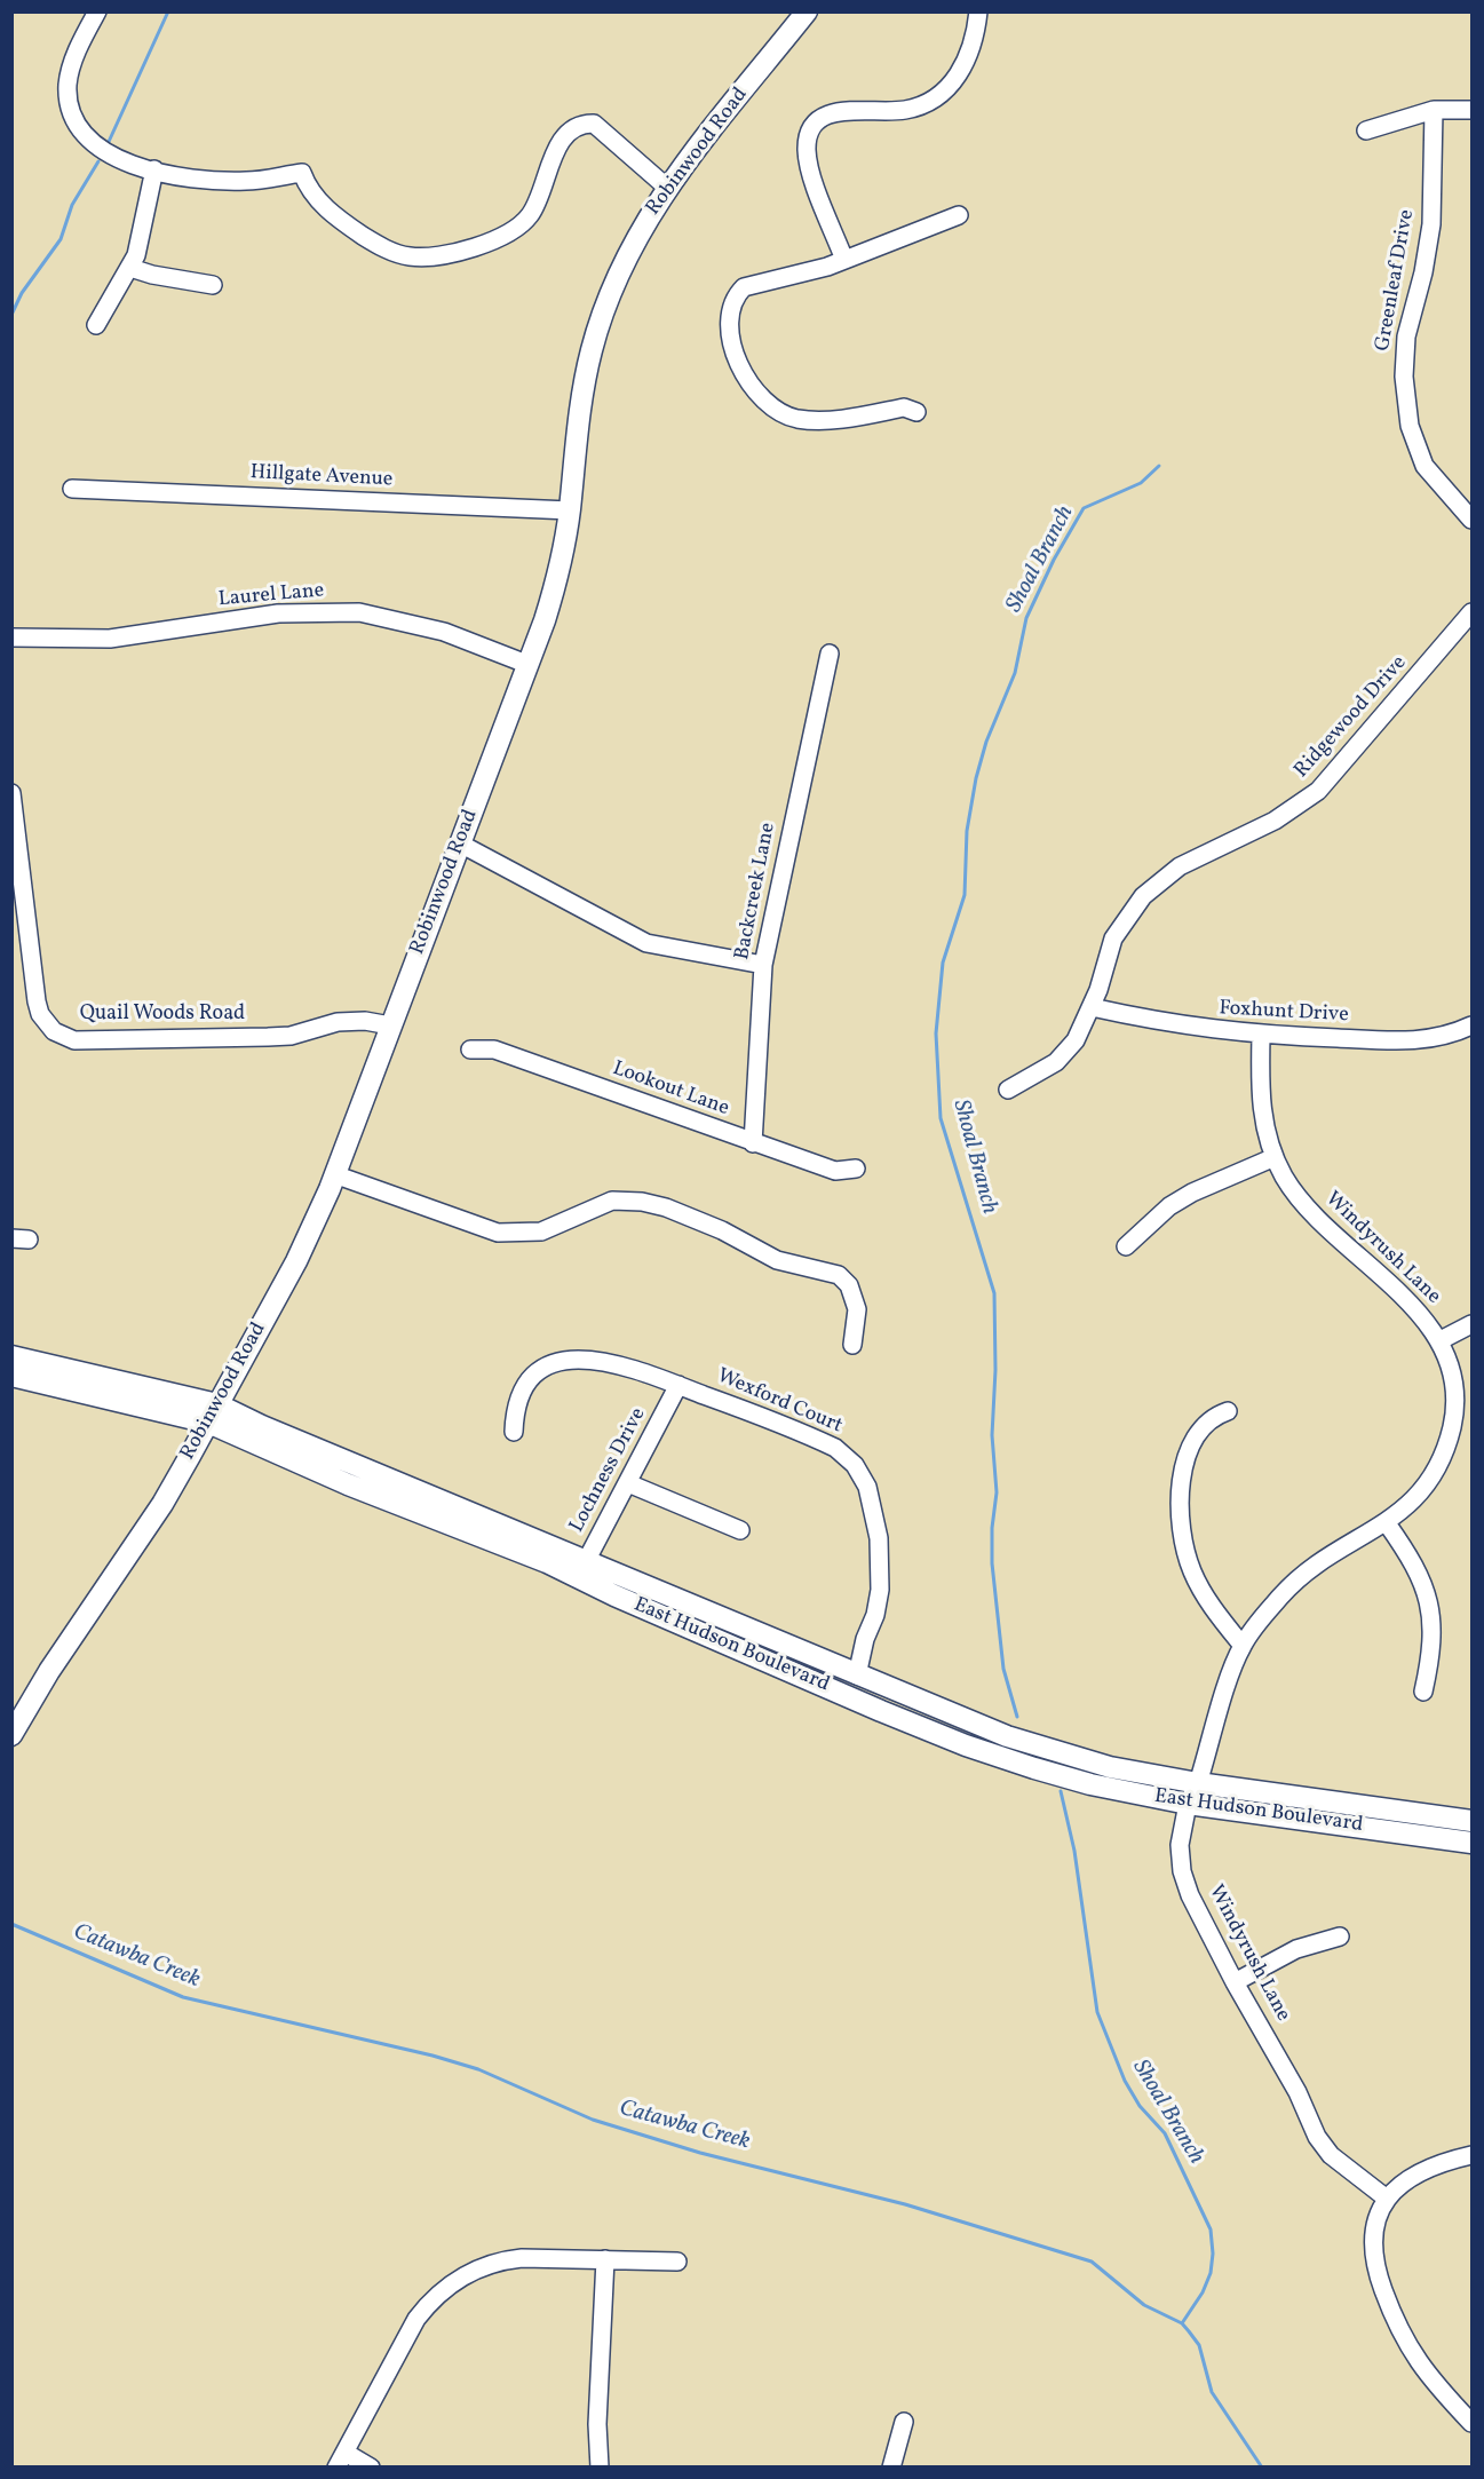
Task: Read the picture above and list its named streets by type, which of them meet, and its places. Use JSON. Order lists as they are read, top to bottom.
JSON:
{
  "streets": {
    "main road": ["Robinwood Road", "East Hudson Boulevard"],
    "street": [
      "Greenleaf Drive",
      "Hillgate Avenue",
      "Laurel Lane",
      "Ridgewood Drive",
      "Backcreek Lane",
      "Foxhunt Drive",
      "Quail Woods Road",
      "Lookout Lane",
      "Windyrush Lane",
      "Wexford Court",
      "Lochness Drive"
    ]
  },
  "crossings": [
    ["Robinwood Road", "Hillgate Avenue"],
    ["Robinwood Road", "Laurel Lane"],
    ["Robinwood Road", "Quail Woods Road"],
    ["Robinwood Road", "East Hudson Boulevard"],
    ["Ridgewood Drive", "Foxhunt Drive"],
    ["Backcreek Lane", "Lookout Lane"],
    ["Foxhunt Drive", "Windyrush Lane"],
    ["Windyrush Lane", "East Hudson Boulevard"],
    ["Wexford Court", "Lochness Drive"],
    ["Wexford Court", "East Hudson Boulevard"],
    ["Lochness Drive", "East Hudson Boulevard"]
  ],
  "water": ["Shoal Branch", "Catawba Creek"]
}
